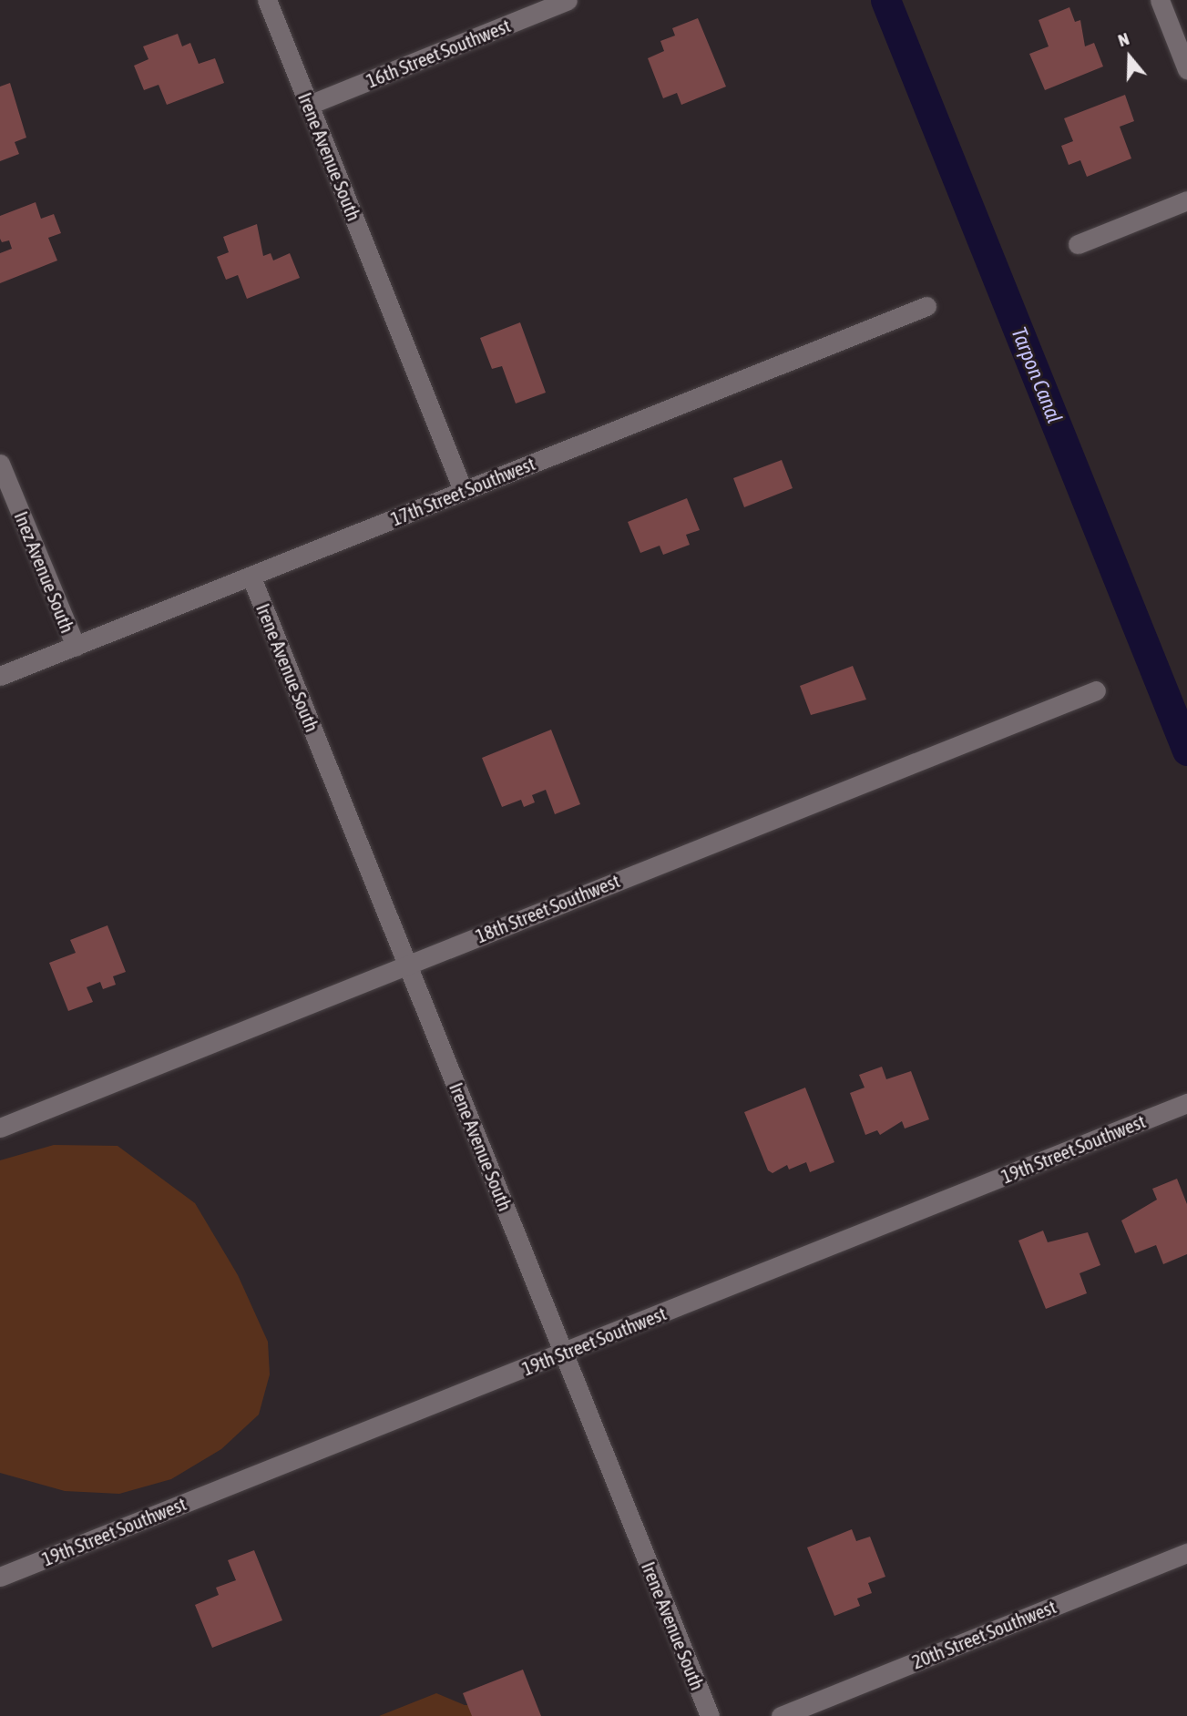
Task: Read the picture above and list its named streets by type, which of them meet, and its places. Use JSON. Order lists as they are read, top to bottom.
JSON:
{
  "streets": {
    "street": [
      "16th Street Southwest",
      "Irene Avenue South",
      "17th Street Southwest",
      "Inez Avenue South",
      "18th Street Southwest",
      "19th Street Southwest",
      "20th Street Southwest"
    ]
  },
  "crossings": [
    ["16th Street Southwest", "Irene Avenue South"],
    ["Irene Avenue South", "17th Street Southwest"],
    ["Irene Avenue South", "18th Street Southwest"],
    ["Irene Avenue South", "19th Street Southwest"],
    ["17th Street Southwest", "Inez Avenue South"]
  ],
  "water": ["Tarpon Canal"],
  "north": "top"
}
